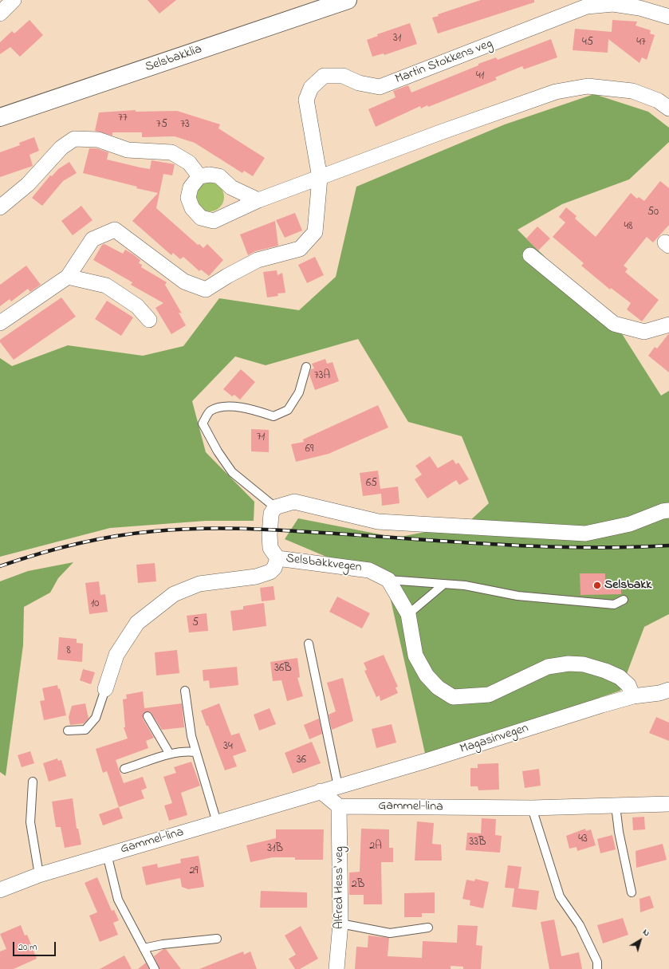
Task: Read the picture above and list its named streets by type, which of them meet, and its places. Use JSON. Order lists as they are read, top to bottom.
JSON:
{
  "streets": {
    "street": [
      "Selsbakklia",
      "Martin Stokkens veg",
      "Selsbakkvegen",
      "Magasinvegen",
      "Gammel-lina",
      "Alfred Hess' veg"
    ]
  },
  "crossings": [
    ["Magasinvegen", "Gammel-lina"],
    ["Gammel-lina", "Alfred Hess' veg"]
  ],
  "places": ["Selsbakk"],
  "house_numbers": [
    "31",
    "45",
    "47",
    "41",
    "77",
    "75",
    "73",
    "50",
    "48",
    "73A",
    "71",
    "69",
    "65",
    "10",
    "5",
    "8",
    "36B",
    "34",
    "36",
    "43",
    "33B",
    "2A",
    "31B",
    "29",
    "2B"
  ],
  "scale_bar": "20 m",
  "north": "top right"
}
